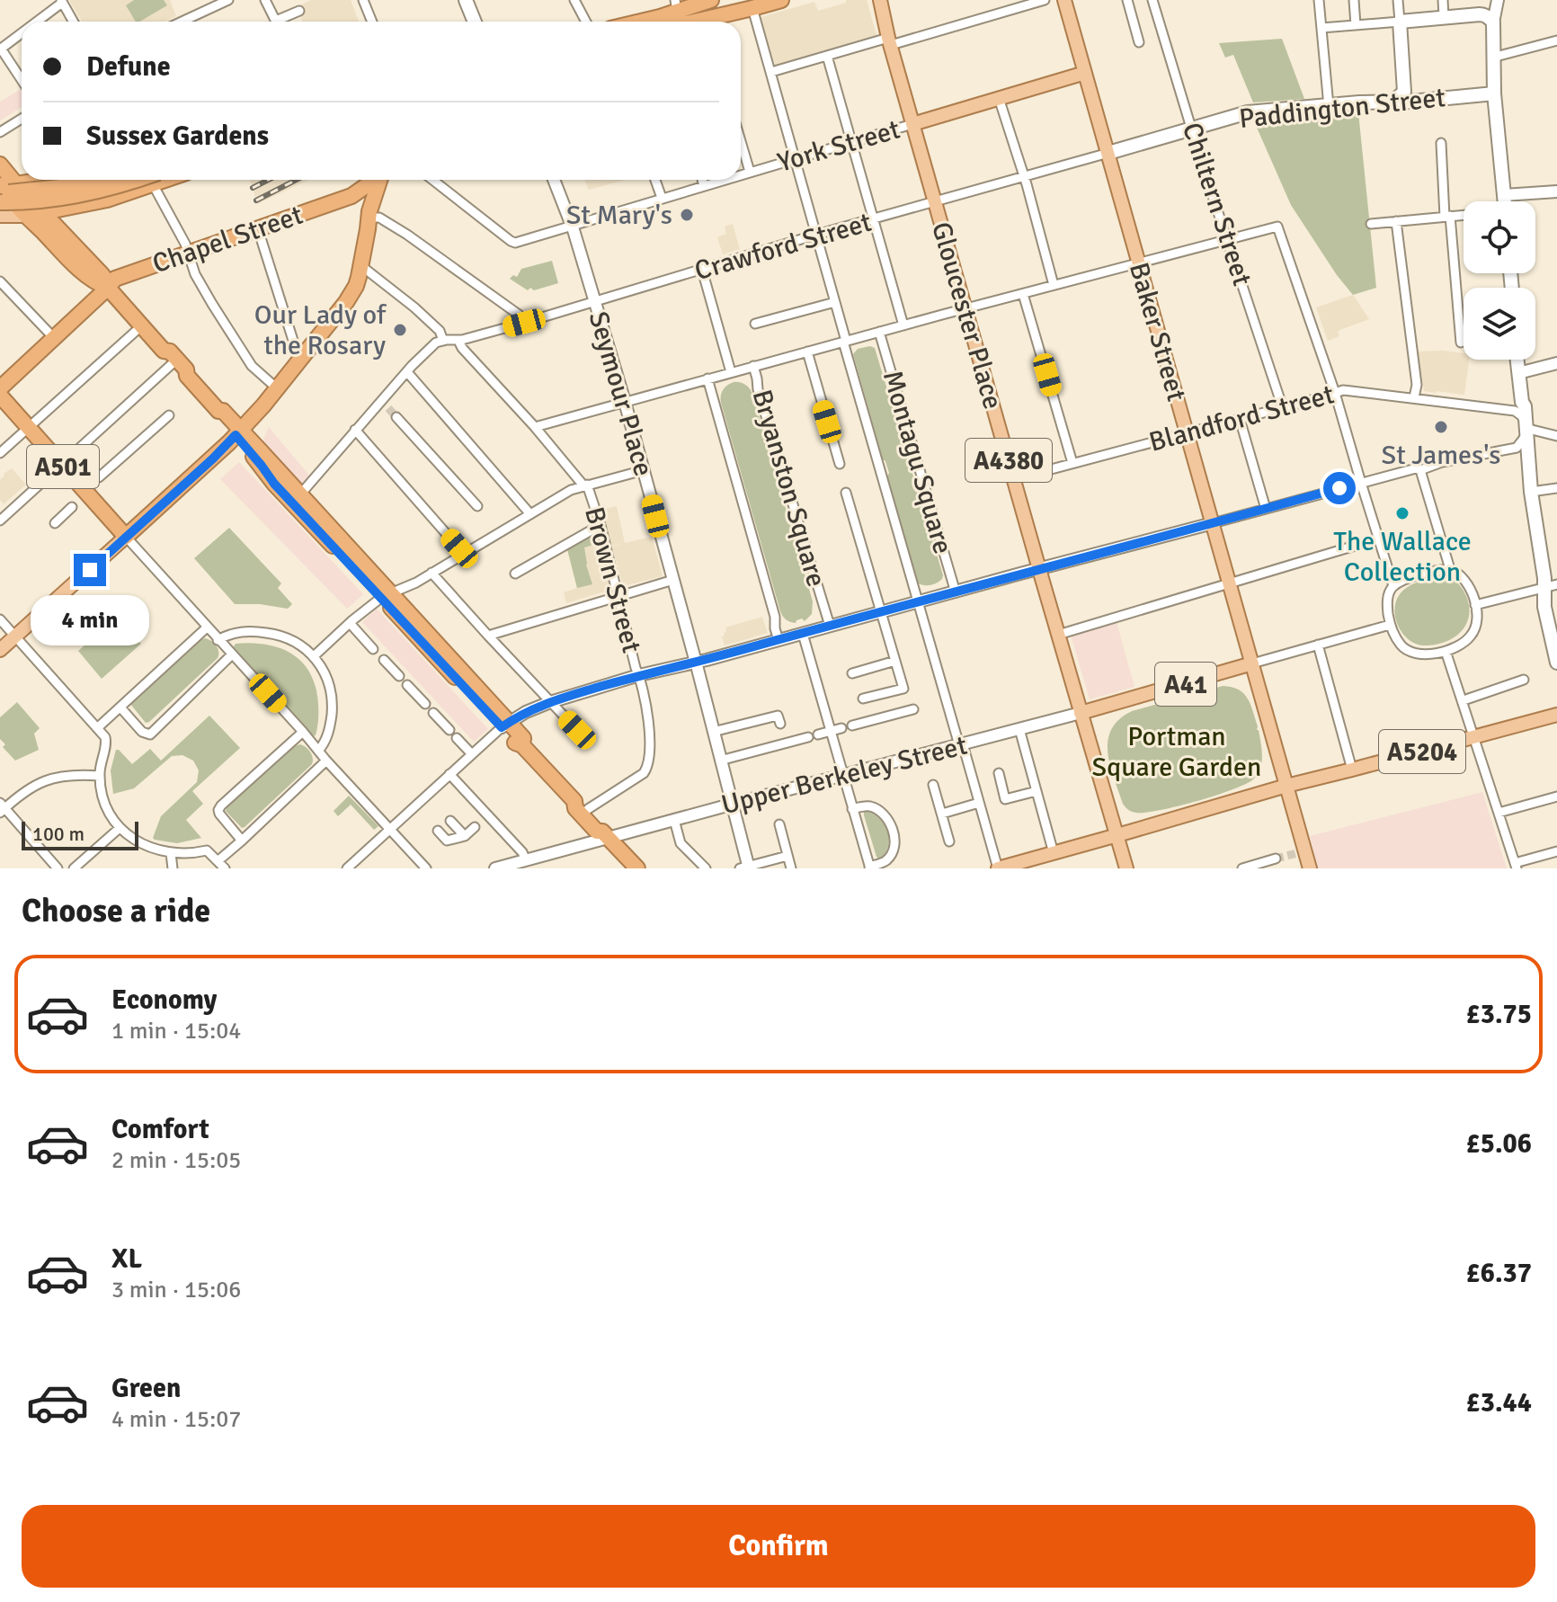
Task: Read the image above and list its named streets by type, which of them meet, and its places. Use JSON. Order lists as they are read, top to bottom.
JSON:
{
  "streets": {
    "highway": ["Chapel Street", "A501"],
    "main road": [
      "Paddington Street",
      "York Street",
      "Gloucester Place",
      "Baker Street",
      "A4380",
      "A41",
      "A5204"
    ],
    "street": [
      "Chiltern Street",
      "Crawford Street",
      "Seymour Place",
      "Blandford Street",
      "Montagu Square",
      "Bryanston Square",
      "Brown Street",
      "Upper Berkeley Street"
    ]
  },
  "crossings": [
    ["Paddington Street", "Chiltern Street"],
    ["Paddington Street", "Crawford Street"],
    ["Paddington Street", "Baker Street"],
    ["York Street", "Gloucester Place"],
    ["York Street", "Baker Street"],
    ["York Street", "Seymour Place"],
    ["York Street", "Montagu Square"],
    ["Chiltern Street", "Blandford Street"],
    ["Crawford Street", "Gloucester Place"],
    ["Crawford Street", "Baker Street"],
    ["Crawford Street", "Seymour Place"],
    ["Crawford Street", "Montagu Square"],
    ["Gloucester Place", "Blandford Street"],
    ["Gloucester Place", "A4380"],
    ["Gloucester Place", "A41"],
    ["Gloucester Place", "Upper Berkeley Street"],
    ["Baker Street", "Blandford Street"],
    ["Baker Street", "A41"],
    ["Seymour Place", "Upper Berkeley Street"],
    ["A4380", "A41"],
    ["A4380", "A5204"],
    ["A4380", "Upper Berkeley Street"],
    ["Montagu Square", "A5204"],
    ["Montagu Square", "Upper Berkeley Street"],
    ["A41", "A5204"],
    ["A41", "Upper Berkeley Street"]
  ],
  "parks": ["Portman Square Garden"],
  "places": [
    "St Mary's",
    "Our Lady of the Rosary",
    "St James's",
    "The Wallace Collection"
  ],
  "scale_bar": "100 m",
  "page": {
    "banner": ["Defune", "Sussex Gardens"],
    "bubble": "4 min",
    "scale": "100 m",
    "heading": "Choose a ride",
    "list": [
      {
        "name": "Economy",
        "note": "1 min · 15:04",
        "value": "£3.75"
      },
      {
        "name": "Comfort",
        "note": "2 min · 15:05",
        "value": "£5.06"
      },
      {
        "name": "XL",
        "note": "3 min · 15:06",
        "value": "£6.37"
      },
      {
        "name": "Green",
        "note": "4 min · 15:07",
        "value": "£3.44"
      }
    ],
    "buttons": "Confirm"
  }
}
